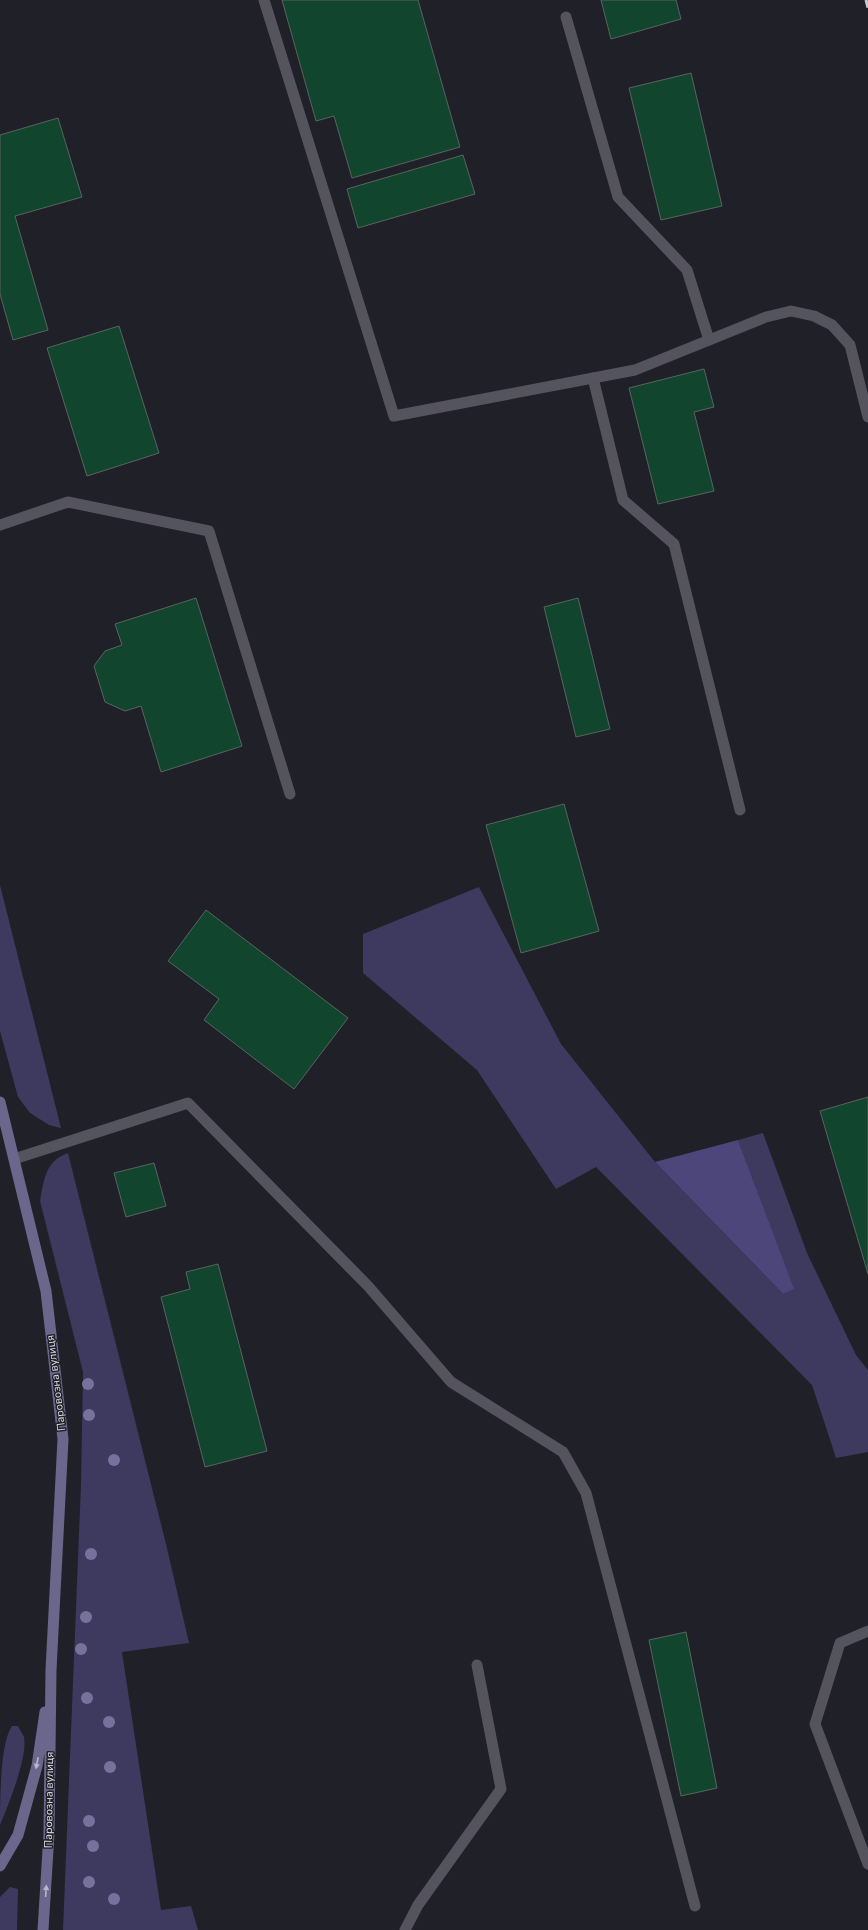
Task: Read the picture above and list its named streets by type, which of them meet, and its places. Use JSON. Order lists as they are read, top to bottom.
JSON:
{
  "streets": {
    "main road": ["Паровозна вулиця"]
  }
}
